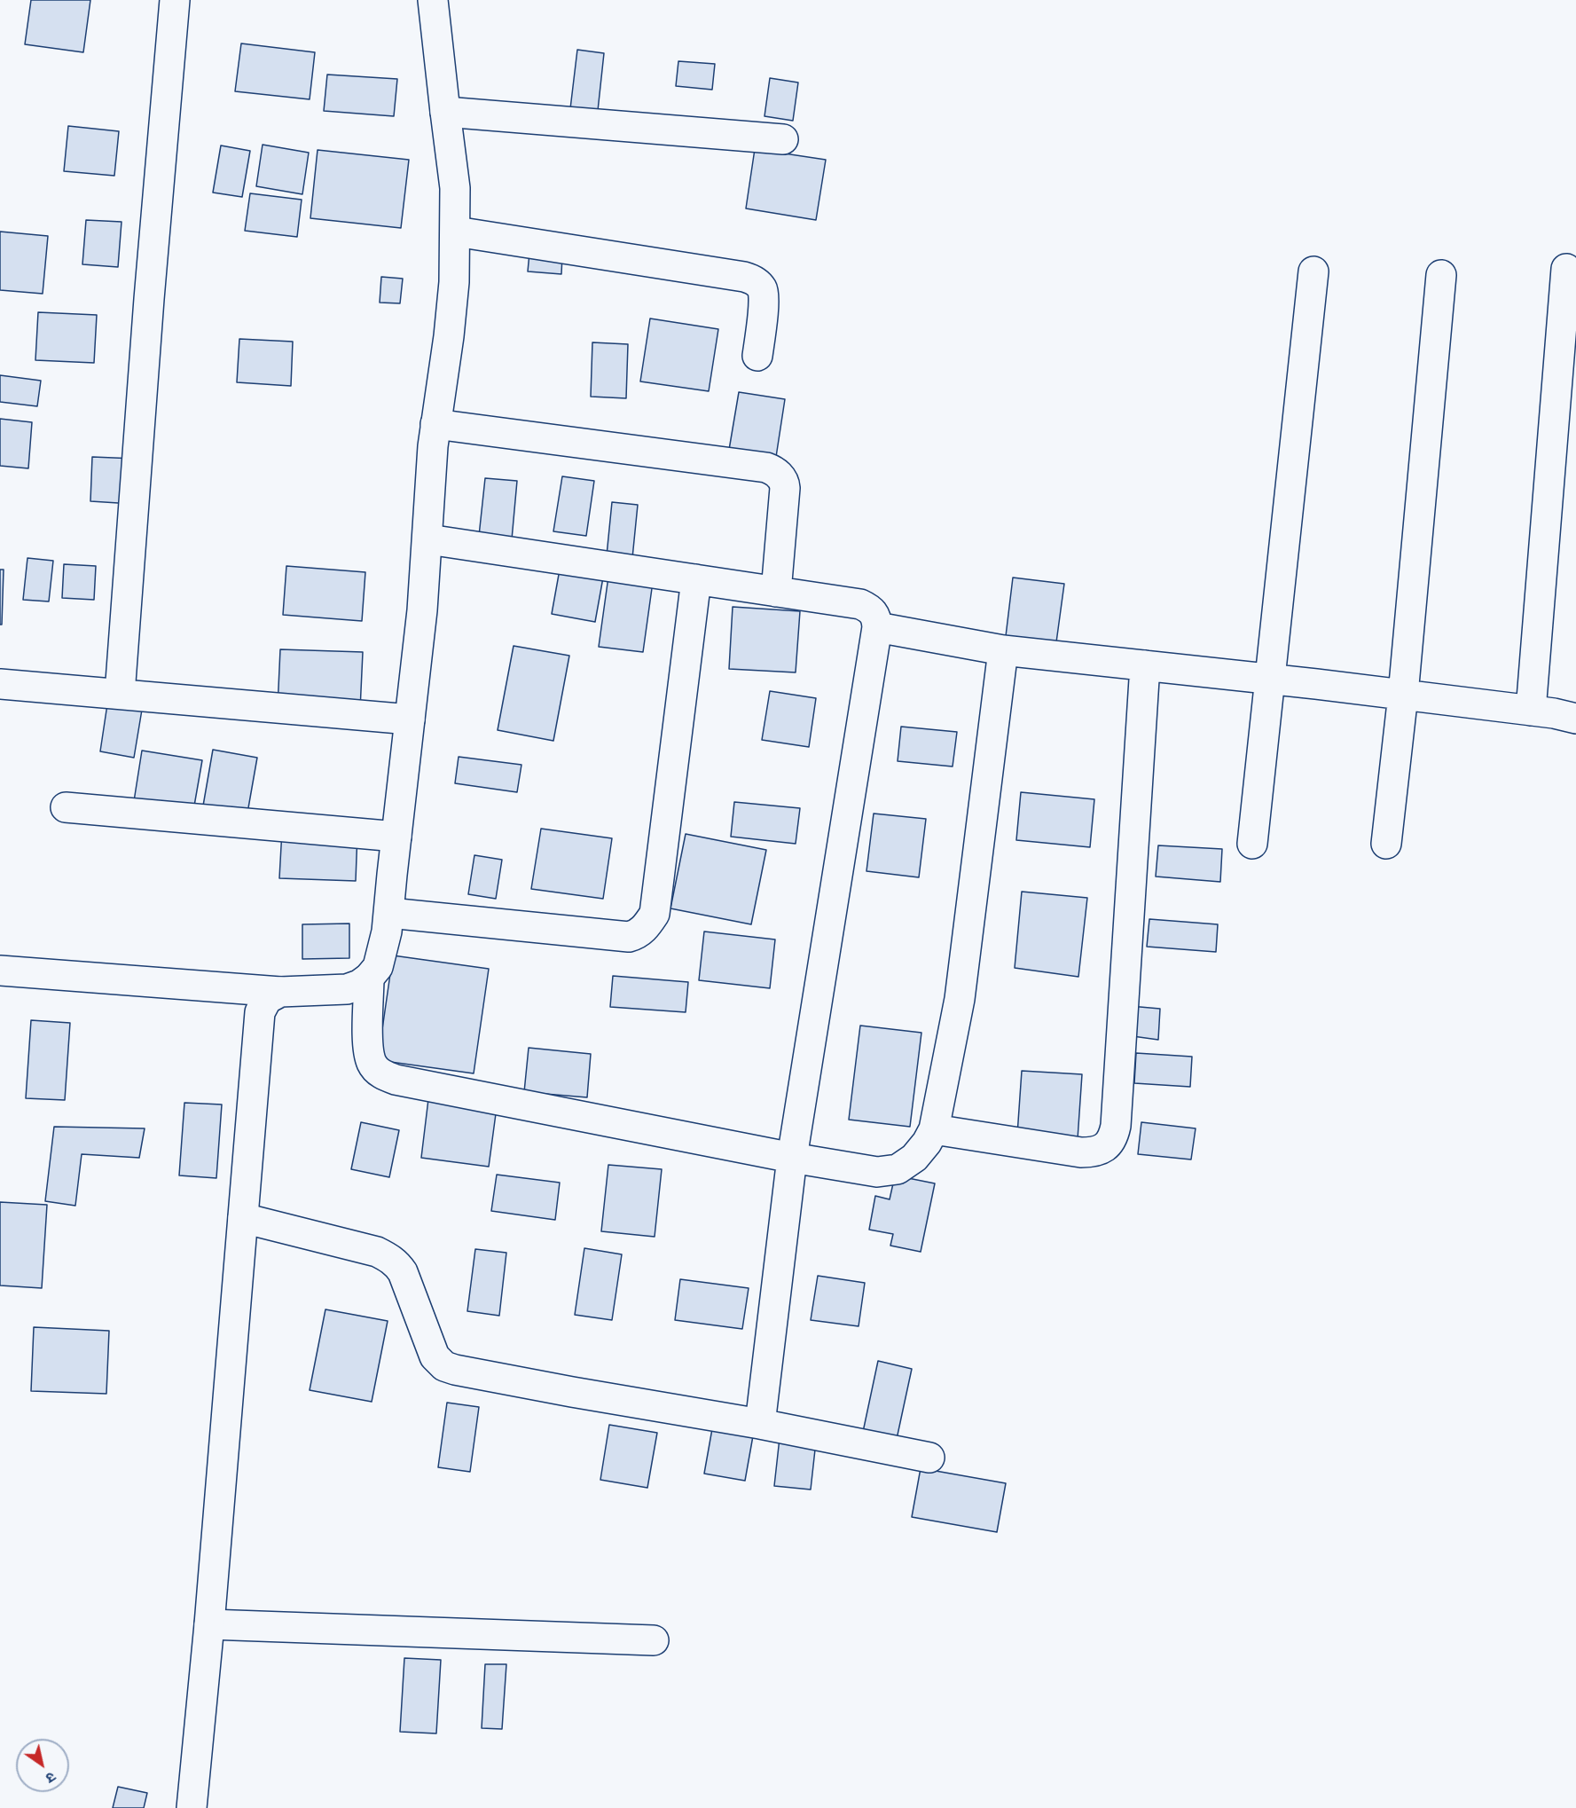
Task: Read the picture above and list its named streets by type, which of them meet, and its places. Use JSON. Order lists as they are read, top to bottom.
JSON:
{
  "north": "bottom right"
}
